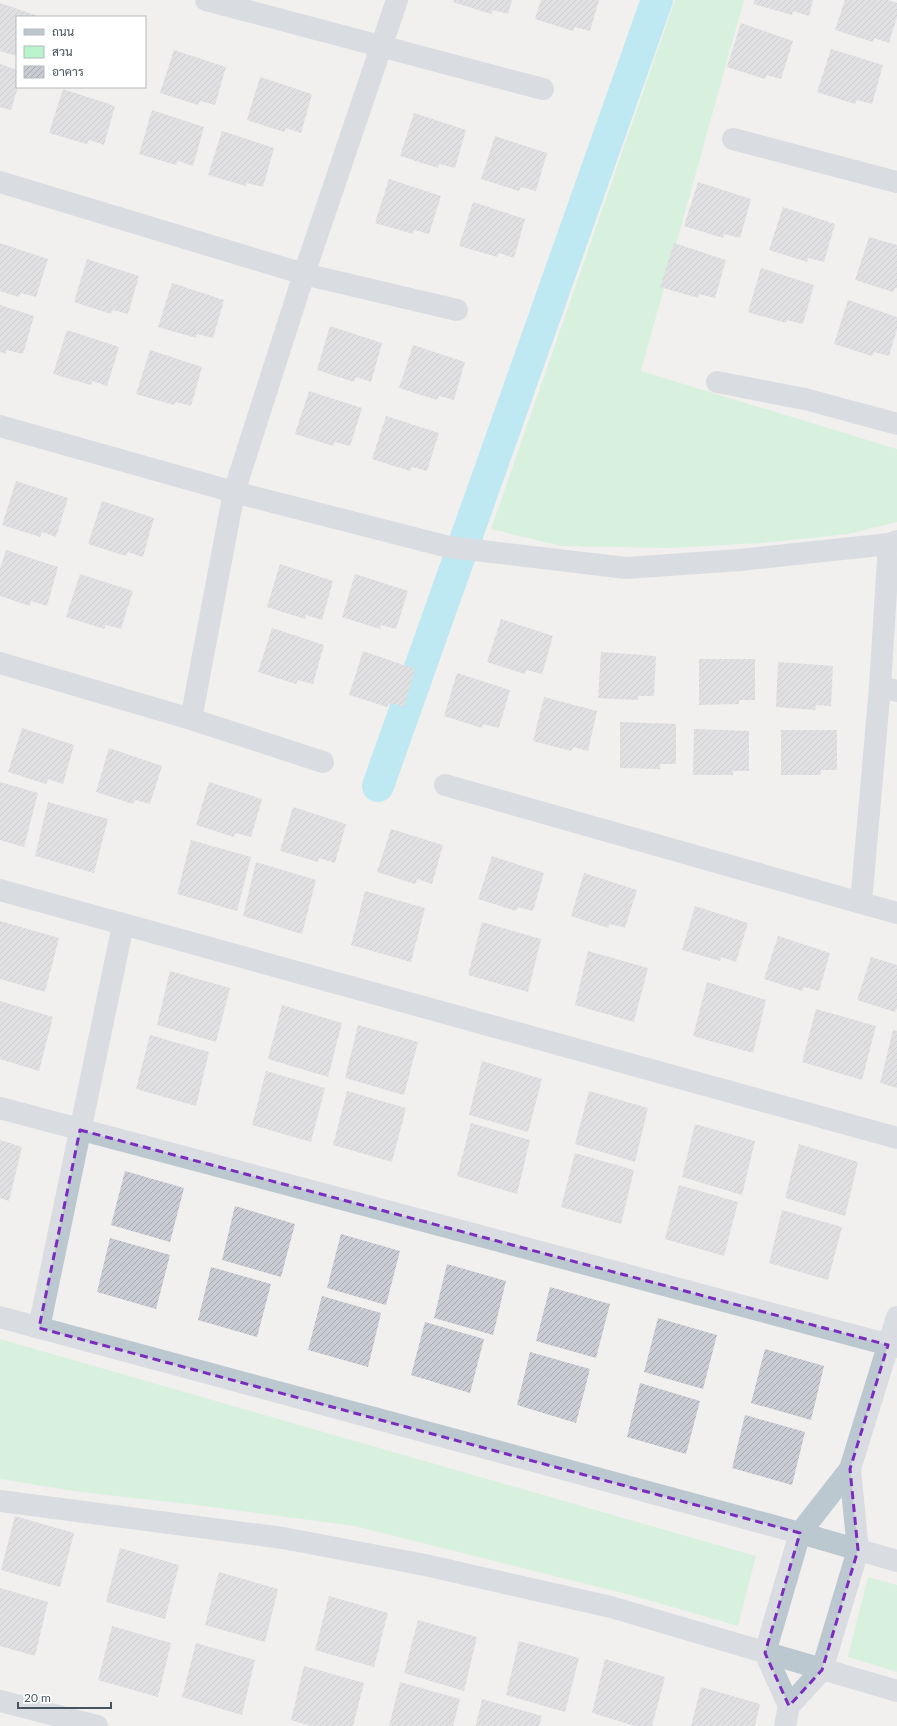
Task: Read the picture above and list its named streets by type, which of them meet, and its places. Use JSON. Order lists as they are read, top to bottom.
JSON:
{
  "legend": ["ถนน", "สวน", "อาคาร"],
  "scale_bar": "20 m"
}
